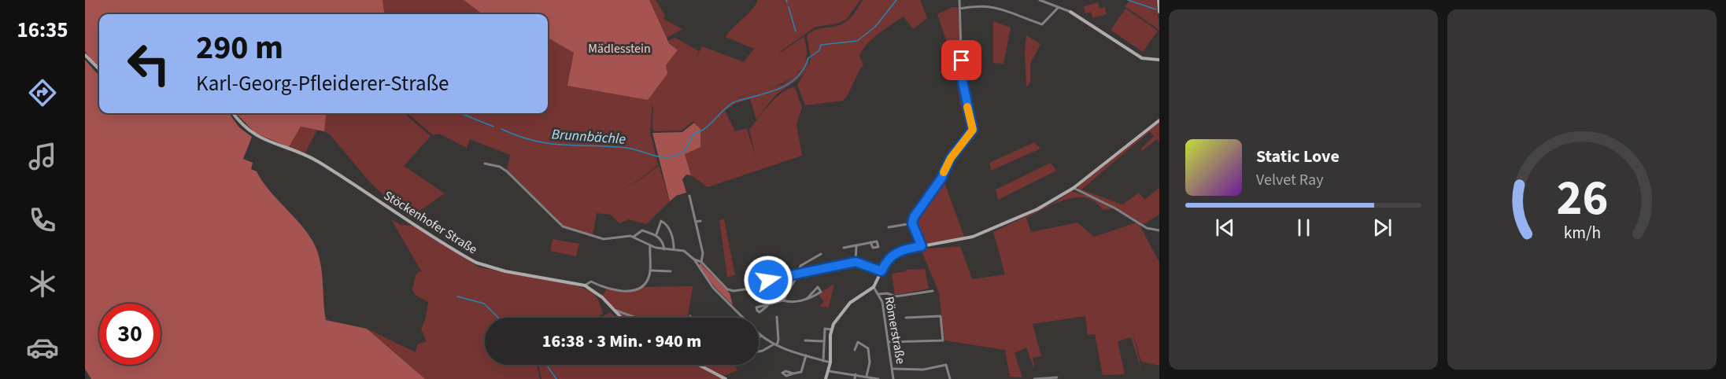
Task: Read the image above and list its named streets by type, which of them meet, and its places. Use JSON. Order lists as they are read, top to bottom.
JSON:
{
  "streets": {
    "street": ["Stöckenhofer Straße", "Römerstraße"]
  },
  "water": ["Brunnbächle"],
  "parks": ["Mädlesstein"],
  "page": {
    "tabs": "16:35",
    "turn": ["290 m", "Karl-Georg-Pfleiderer-Straße"],
    "song": ["Static Love", "Velvet Ray"],
    "limit": "30",
    "trip": "16:38 · 3 Min. · 940 m",
    "gauge": ["26", "km/h"]
  }
}
